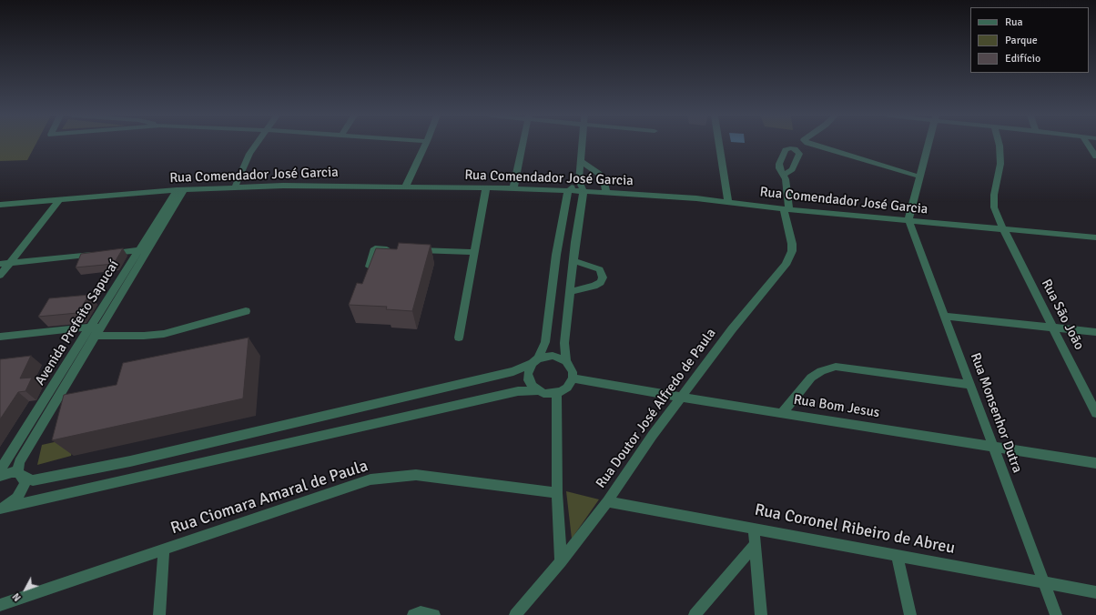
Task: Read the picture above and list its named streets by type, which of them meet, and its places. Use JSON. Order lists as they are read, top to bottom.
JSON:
{
  "streets": {
    "street": [
      "Rua Comendador José Garcia",
      "Rua São João",
      "Avenida Prefeito Sapucaí",
      "Rua Bom Jesus",
      "Rua Doutor José Alfredo de Paula",
      "Rua Monsenhor Dutra",
      "Rua Ciomara Amaral de Paula",
      "Rua Coronel Ribeiro de Abreu"
    ]
  },
  "crossings": [
    ["Rua Comendador José Garcia", "Rua São João"],
    ["Rua Comendador José Garcia", "Avenida Prefeito Sapucaí"],
    ["Rua Comendador José Garcia", "Rua Doutor José Alfredo de Paula"],
    ["Rua Comendador José Garcia", "Rua Monsenhor Dutra"],
    ["Rua Bom Jesus", "Rua Doutor José Alfredo de Paula"],
    ["Rua Bom Jesus", "Rua Monsenhor Dutra"],
    ["Rua Doutor José Alfredo de Paula", "Rua Coronel Ribeiro de Abreu"],
    ["Rua Monsenhor Dutra", "Rua Coronel Ribeiro de Abreu"]
  ],
  "legend": ["Rua", "Parque", "Edifício"],
  "north": "bottom left"
}
